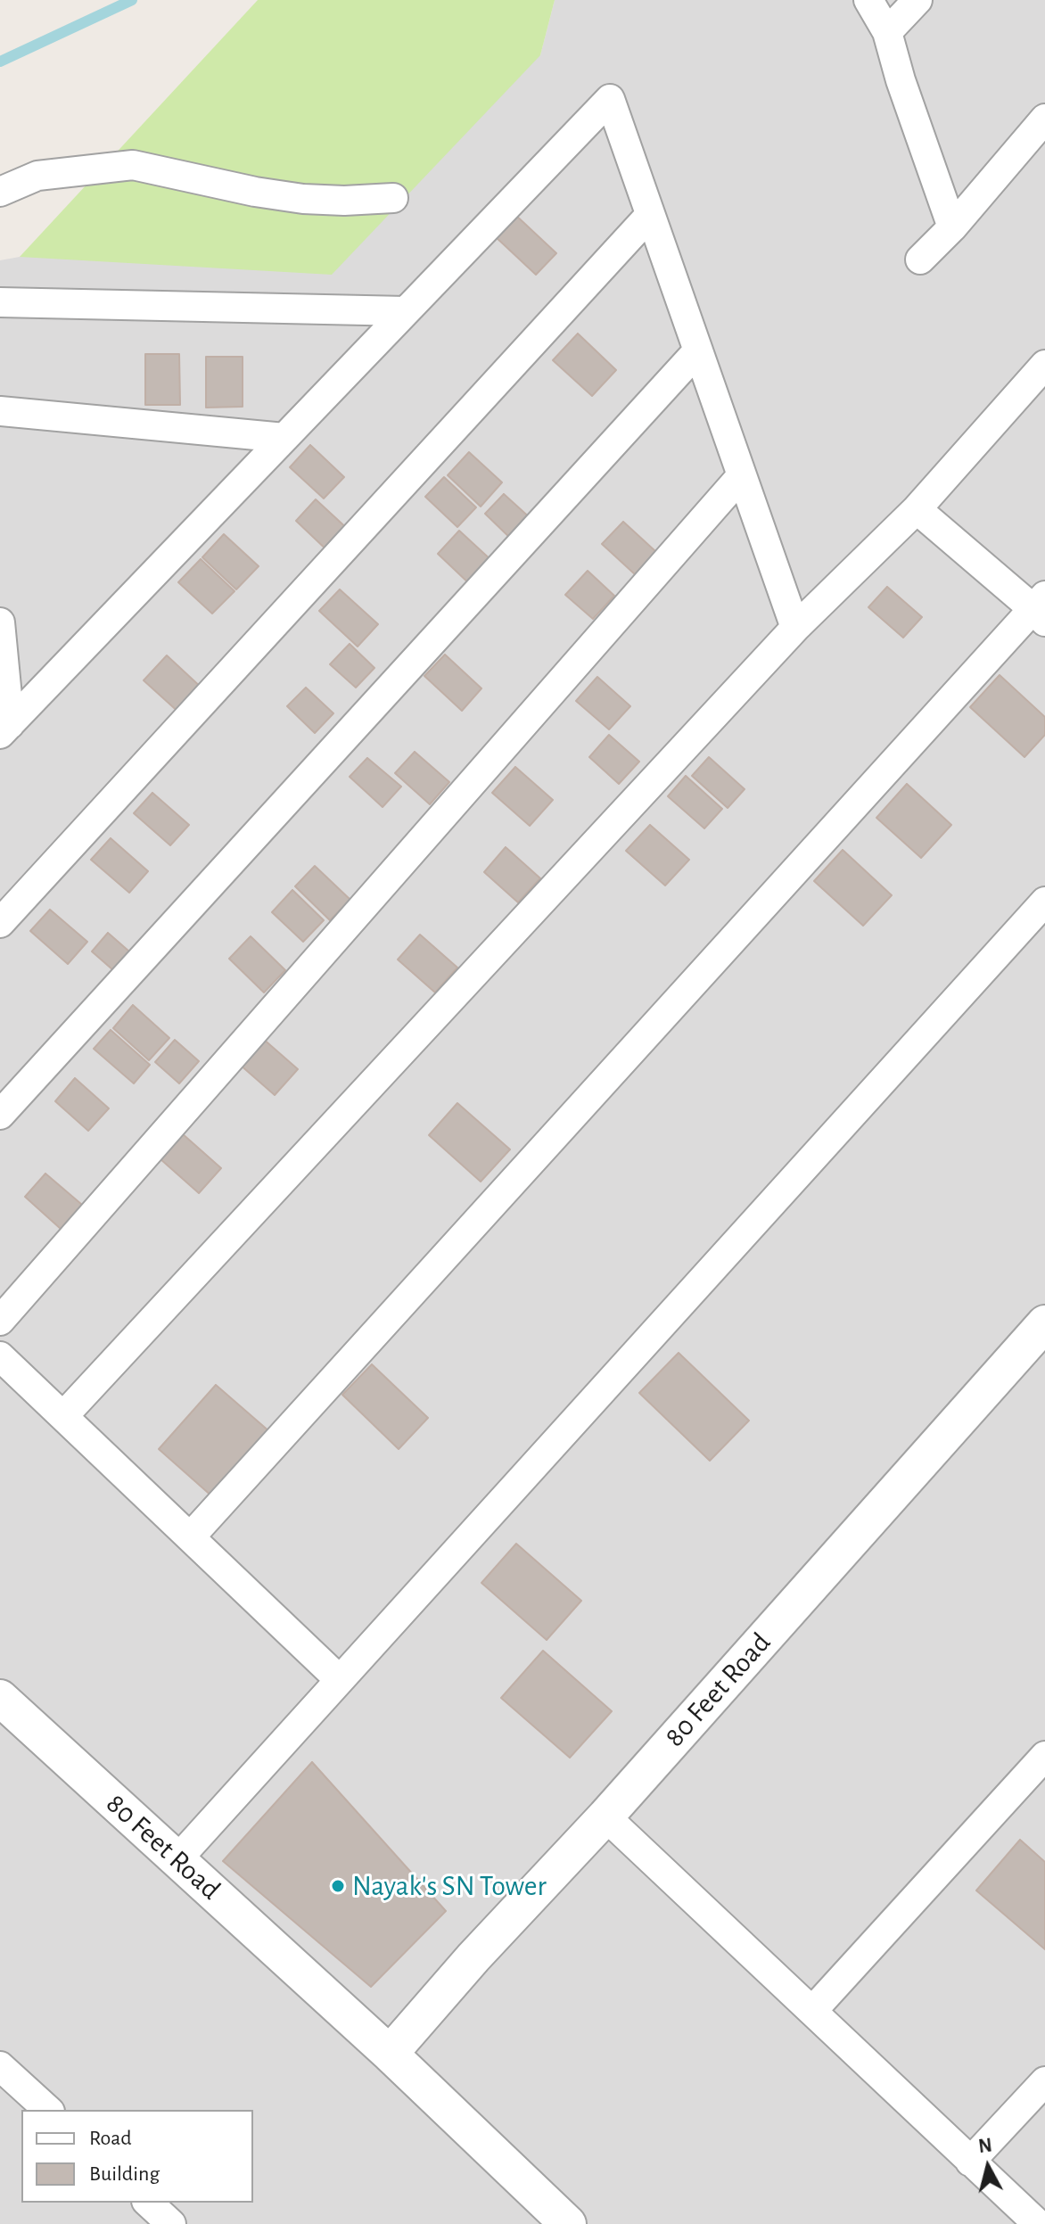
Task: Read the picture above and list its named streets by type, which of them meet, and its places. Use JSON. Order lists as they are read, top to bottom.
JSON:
{
  "streets": {
    "street": ["80 Feet Road"]
  },
  "places": ["Nayak's SN Tower"],
  "legend": ["Road", "Building"],
  "north": "top"
}
